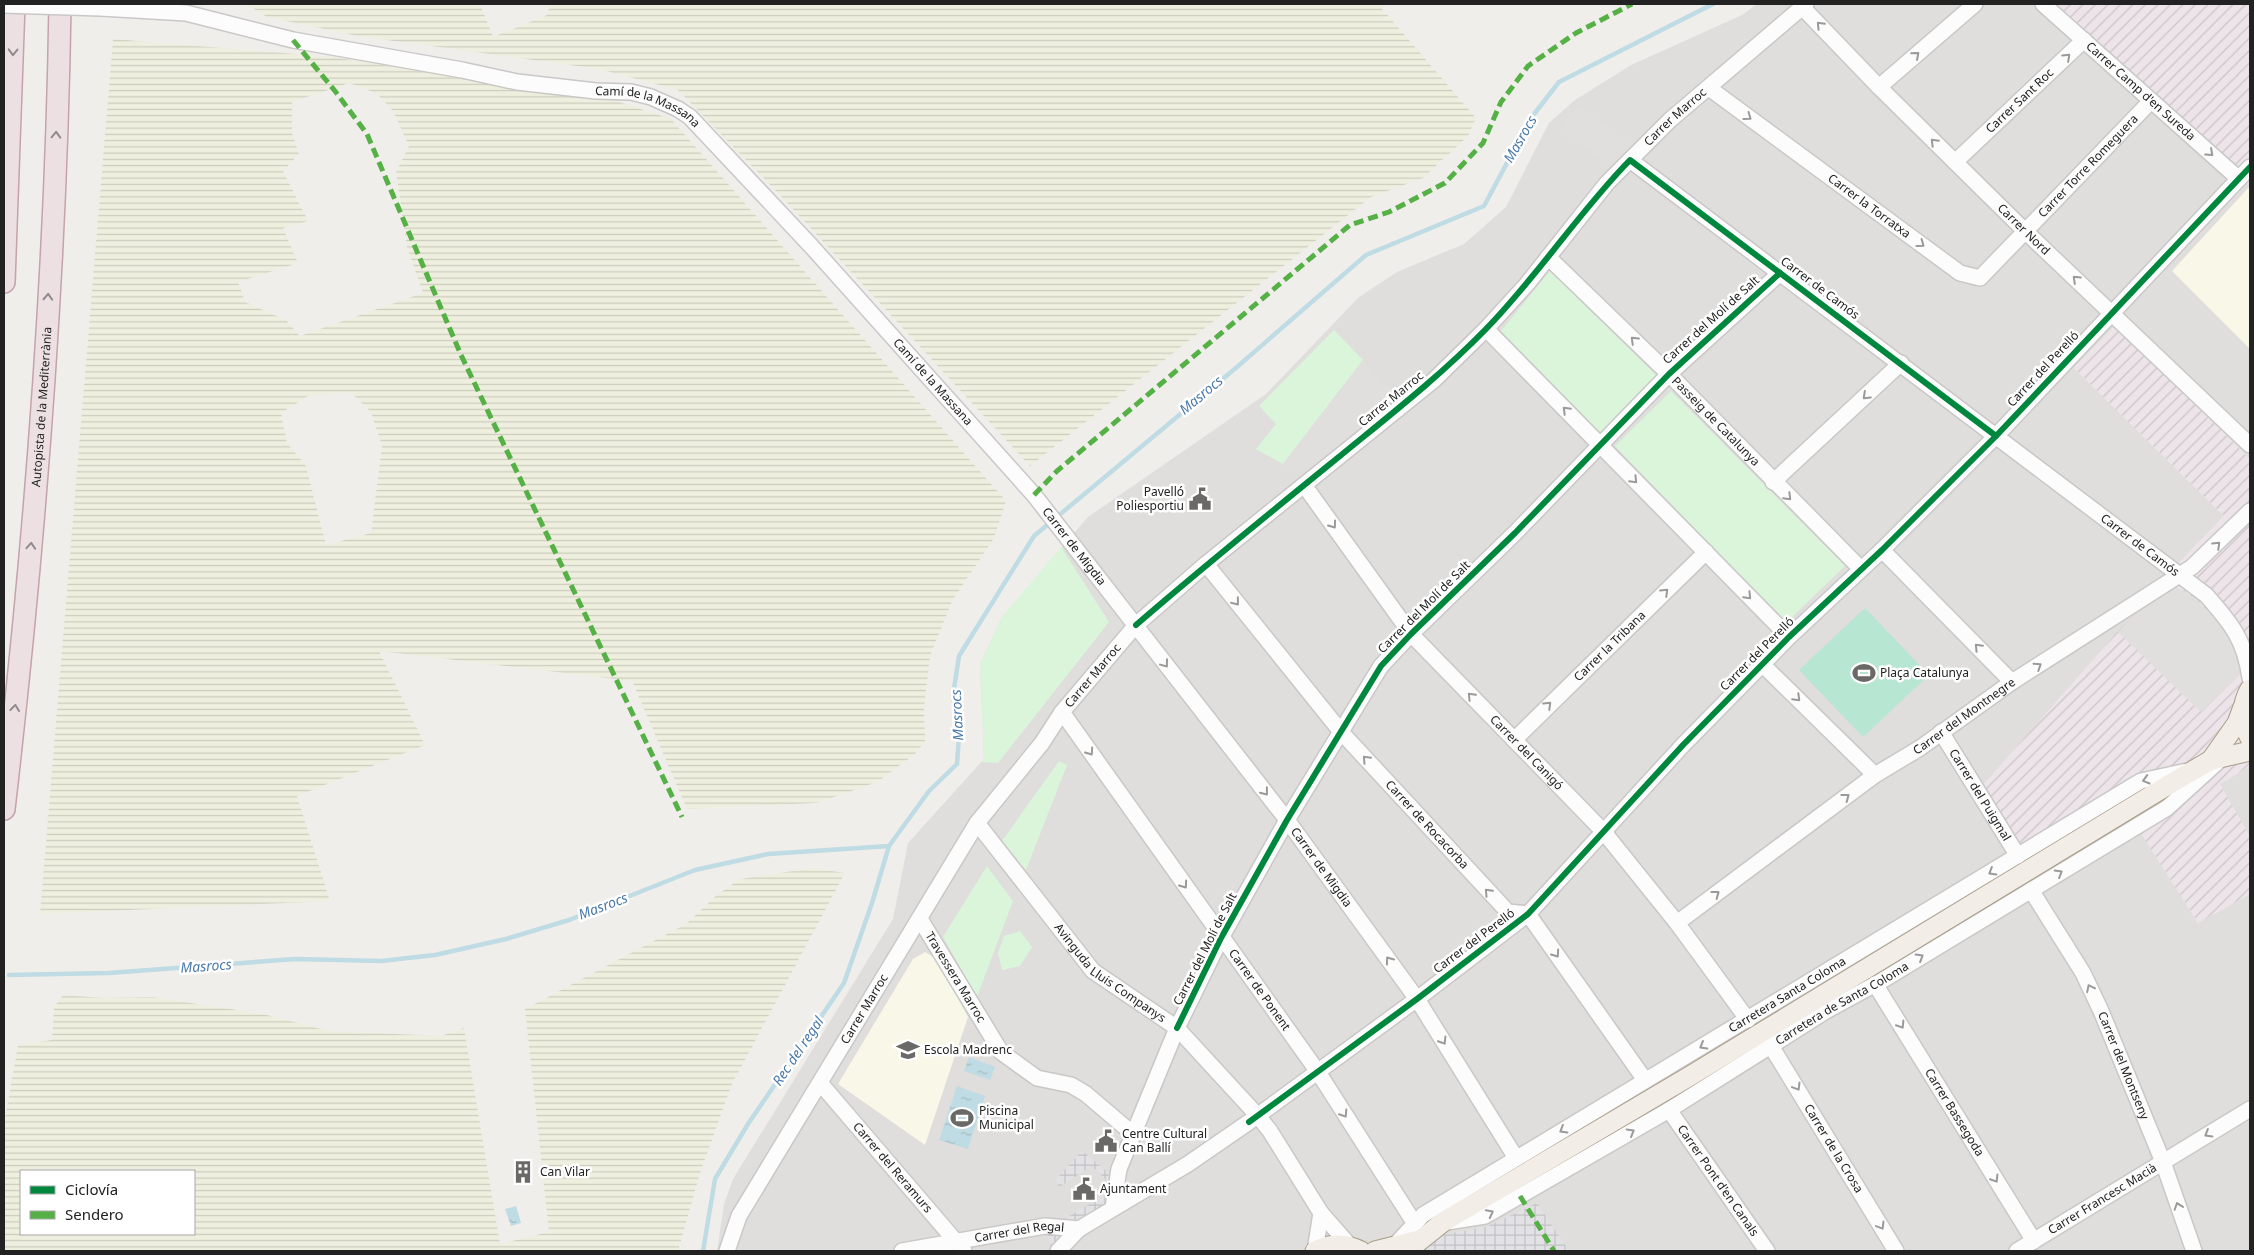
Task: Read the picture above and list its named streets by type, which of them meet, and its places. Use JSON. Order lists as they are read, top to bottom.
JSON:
{
  "streets": {
    "highway": ["Autopista de la Mediterrània"],
    "main road": ["Carretera Santa Coloma"],
    "street": [
      "Carrer Camp d'en Sureda",
      "Carrer Sant Roc",
      "Camí de la Massana",
      "Carrer Marroc",
      "Carrer Torre Romeguera",
      "Carrer la Torratxa",
      "Carrer Nord",
      "Carrer de Camós",
      "Carrer del Molí de Salt",
      "Carrer del Perelló",
      "Passeig de Catalunya",
      "Carrer de Migdia",
      "Carrer la Tribana",
      "Carrer del Montnegre",
      "Carrer del Canigó",
      "Carrer del Puigmal",
      "Carrer de Rocacorba",
      "Avinguda Lluis Companys",
      "Travessera Marroc",
      "Carrer de Ponent",
      "Carretera de Santa Coloma",
      "Carrer del Montseny",
      "Carrer Bassegoda",
      "Carrer de la Crosa",
      "Carrer del Reramurs",
      "Carrer Pont d'en Canals",
      "Carrer Francesc Macià",
      "Carrer del Regal"
    ]
  },
  "crossings": [
    ["Carrer Camp d'en Sureda", "Carrer Sant Roc"],
    ["Carrer Camp d'en Sureda", "Carrer Torre Romeguera"],
    ["Carrer Camp d'en Sureda", "Carrer del Perelló"],
    ["Carrer Sant Roc", "Carrer Nord"],
    ["Camí de la Massana", "Carrer de Migdia"],
    ["Carrer Marroc", "Carrer la Torratxa"],
    ["Carrer Marroc", "Carrer Nord"],
    ["Carrer Marroc", "Carrer de Camós"],
    ["Carrer Marroc", "Passeig de Catalunya"],
    ["Carrer Marroc", "Carrer de Migdia"],
    ["Carrer Marroc", "Carrer del Canigó"],
    ["Carrer Marroc", "Carrer de Rocacorba"],
    ["Carrer Marroc", "Avinguda Lluis Companys"],
    ["Carrer Marroc", "Travessera Marroc"],
    ["Carrer Marroc", "Carrer de Ponent"],
    ["Carrer Marroc", "Carrer del Reramurs"],
    ["Carrer Torre Romeguera", "Carrer la Torratxa"],
    ["Carrer Torre Romeguera", "Carrer Nord"],
    ["Carrer la Torratxa", "Carrer Nord"],
    ["Carrer Nord", "Carrer del Perelló"],
    ["Carrer de Camós", "Carrer del Molí de Salt"],
    ["Carrer de Camós", "Carrer del Perelló"],
    ["Carrer de Camós", "Carrer del Montnegre"],
    ["Carrer del Molí de Salt", "Carrer del Perelló"],
    ["Carrer del Molí de Salt", "Passeig de Catalunya"],
    ["Carrer del Molí de Salt", "Carrer de Migdia"],
    ["Carrer del Molí de Salt", "Carrer del Canigó"],
    ["Carrer del Molí de Salt", "Carrer de Rocacorba"],
    ["Carrer del Molí de Salt", "Avinguda Lluis Companys"],
    ["Carrer del Molí de Salt", "Travessera Marroc"],
    ["Carrer del Molí de Salt", "Carrer de Ponent"],
    ["Carrer del Perelló", "Passeig de Catalunya"],
    ["Carrer del Perelló", "Carrer de Migdia"],
    ["Carrer del Perelló", "Carrer del Canigó"],
    ["Carrer del Perelló", "Carrer de Rocacorba"],
    ["Carrer del Perelló", "Avinguda Lluis Companys"],
    ["Carrer del Perelló", "Carrer de Ponent"],
    ["Carrer del Perelló", "Carrer del Regal"],
    ["Carrer de Migdia", "Carretera Santa Coloma"],
    ["Carrer la Tribana", "Carrer del Canigó"],
    ["Carrer del Montnegre", "Carrer del Canigó"],
    ["Carrer del Montnegre", "Carrer del Puigmal"],
    ["Carrer del Canigó", "Carretera Santa Coloma"],
    ["Carrer del Puigmal", "Carretera Santa Coloma"],
    ["Carrer de Ponent", "Carretera Santa Coloma"],
    ["Carretera Santa Coloma", "Carretera de Santa Coloma"],
    ["Carretera de Santa Coloma", "Carrer del Montseny"],
    ["Carretera de Santa Coloma", "Carrer Bassegoda"],
    ["Carretera de Santa Coloma", "Carrer de la Crosa"],
    ["Carretera de Santa Coloma", "Carrer Pont d'en Canals"],
    ["Carrer del Montseny", "Carrer Francesc Macià"],
    ["Carrer Bassegoda", "Carrer Francesc Macià"],
    ["Carrer del Reramurs", "Carrer del Regal"]
  ],
  "one_way": [
    "Carrer Camp d'en Sureda",
    "Carrer la Torratxa",
    "Carrer Nord",
    "Carrer la Tribana",
    "Carrer del Montnegre",
    "Carrer de Ponent",
    "Carretera de Santa Coloma",
    "Carrer del Montseny",
    "Carrer Bassegoda",
    "Carrer de la Crosa",
    "Carrer Francesc Macià"
  ],
  "water": ["Masrocs", "Rec del regal"],
  "places": {
    "public building": ["Pavelló Poliesportiu", "Centre Cultural Can Ballí", "Ajuntament"],
    "sports": ["Plaça Catalunya", "Piscina Municipal"],
    "school or university": ["Escola Madrenc"],
    "building": ["Can Vilar"]
  },
  "legend": ["Ciclovía", "Sendero"]
}
